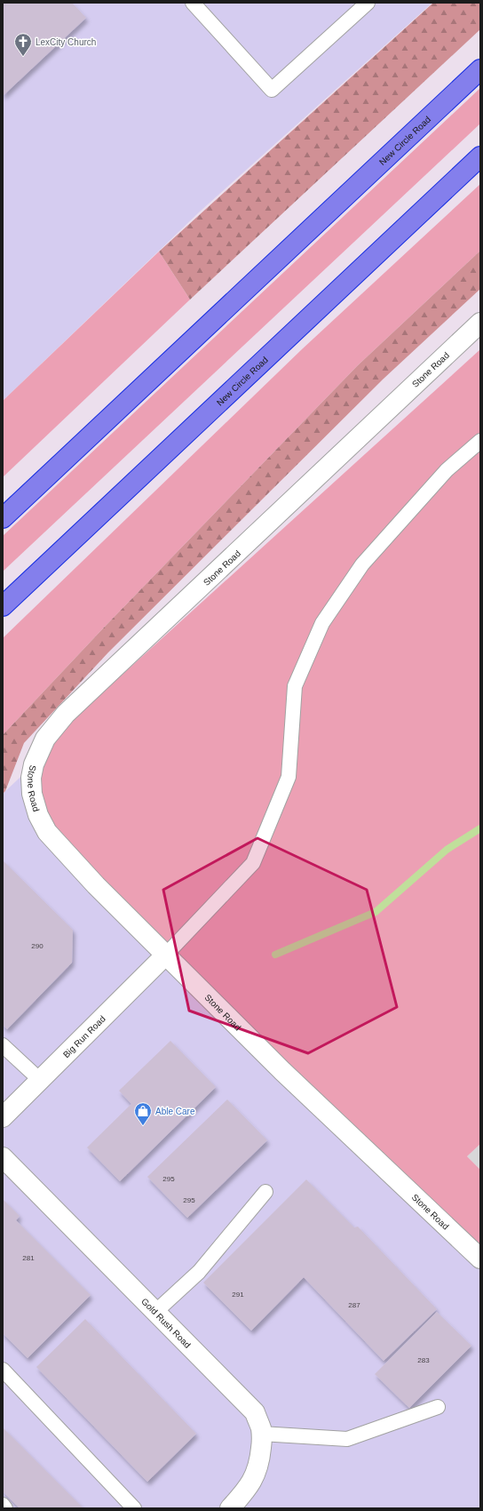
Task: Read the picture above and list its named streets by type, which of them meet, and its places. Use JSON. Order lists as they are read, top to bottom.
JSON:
{
  "streets": {
    "highway": ["New Circle Road"],
    "street": ["Stone Road", "Big Run Road", "Gold Rush Road"]
  },
  "crossings": [
    ["Stone Road", "Big Run Road"]
  ],
  "places": {
    "church": ["LexCity Church"],
    "shop": ["Able Care"]
  },
  "house_numbers": [
    "290",
    "295",
    "295",
    "281",
    "291",
    "287",
    "283"
  ]
}
